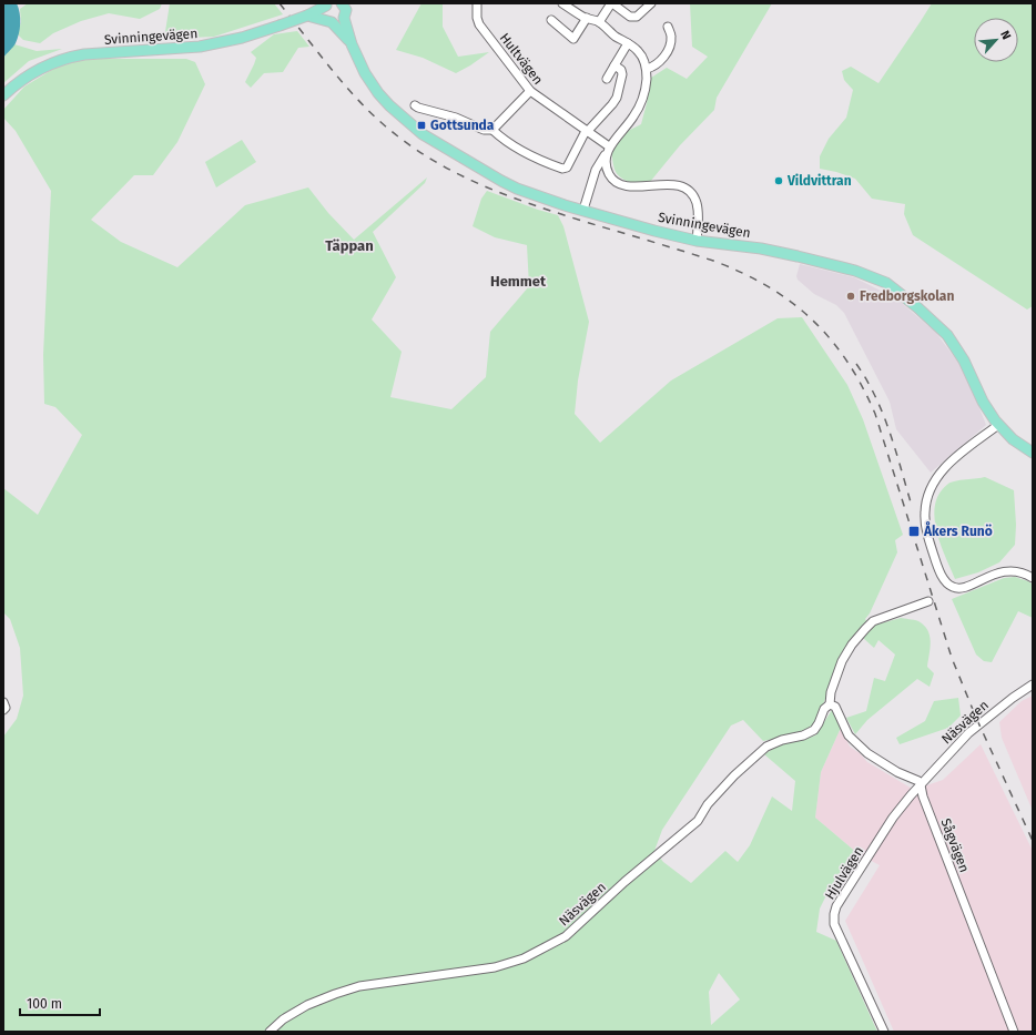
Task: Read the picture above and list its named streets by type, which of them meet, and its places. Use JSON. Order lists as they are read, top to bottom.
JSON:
{
  "streets": {
    "main road": ["Svinningevägen"],
    "street": [
      "Hultvägen",
      "Näsvägen",
      "Sågvägen",
      "Hjulvägen"
    ]
  },
  "crossings": [
    ["Näsvägen", "Sågvägen"],
    ["Näsvägen", "Hjulvägen"],
    ["Sågvägen", "Hjulvägen"]
  ],
  "districts": ["Täppan", "Hemmet"],
  "places": {
    "transit": ["Gottsunda", "Åkers Runö"],
    "other": ["Vildvittran", "Fredborgskolan"]
  },
  "scale_bar": "100 m",
  "north": "top right"
}
